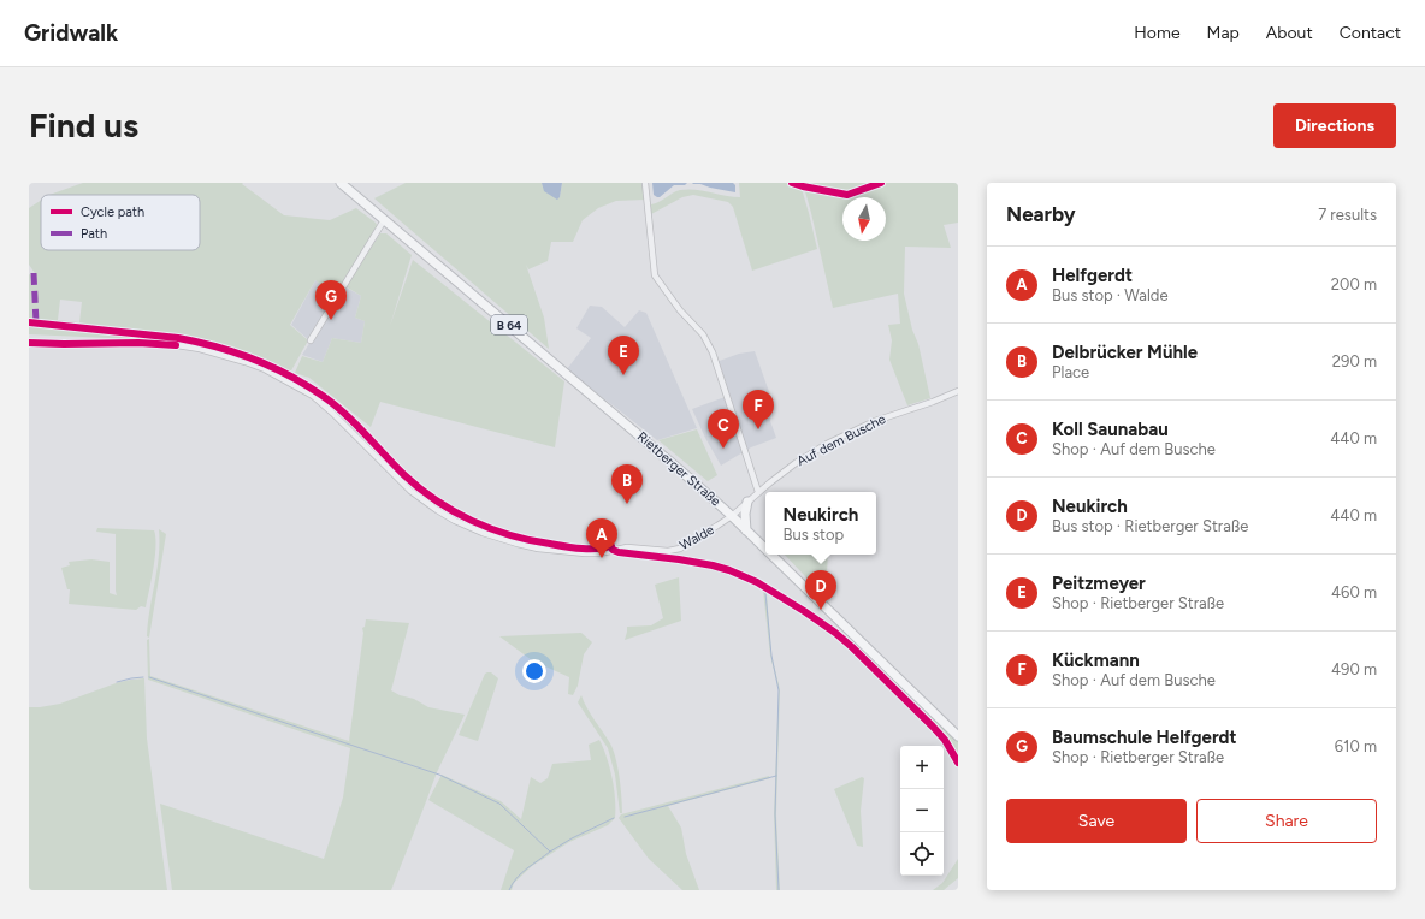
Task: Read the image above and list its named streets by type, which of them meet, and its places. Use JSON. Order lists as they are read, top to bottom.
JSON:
{
  "streets": {
    "main road": ["B 64", "Rietberger Straße"],
    "street": ["Auf dem Busche", "Walde"]
  },
  "crossings": [
    ["Auf dem Busche", "Rietberger Straße"],
    ["Auf dem Busche", "Walde"],
    ["Rietberger Straße", "Walde"]
  ],
  "legend": ["Cycle path", "Path"],
  "north": "bottom",
  "page": {
    "header": "Gridwalk",
    "nav": [
      "Home",
      "Map",
      "About",
      "Contact"
    ],
    "buttons": [
      "Directions",
      ["Save", "Share"]
    ],
    "title": "Find us",
    "heading": ["Nearby", "7 results"],
    "list": [
      {
        "mark": "A",
        "name": "Helfgerdt",
        "note": "Bus stop · Walde",
        "value": "200 m"
      },
      {
        "mark": "B",
        "name": "Delbrücker Mühle",
        "note": "Place",
        "value": "290 m"
      },
      {
        "mark": "C",
        "name": "Koll Saunabau",
        "note": "Shop · Auf dem Busche",
        "value": "440 m"
      },
      {
        "mark": "D",
        "name": "Neukirch",
        "note": "Bus stop · Rietberger Straße",
        "value": "440 m"
      },
      {
        "mark": "E",
        "name": "Peitzmeyer",
        "note": "Shop · Rietberger Straße",
        "value": "460 m"
      },
      {
        "mark": "F",
        "name": "Kückmann",
        "note": "Shop · Auf dem Busche",
        "value": "490 m"
      },
      {
        "mark": "G",
        "name": "Baumschule Helfgerdt",
        "note": "Shop · Rietberger Straße",
        "value": "610 m"
      }
    ],
    "pins": [
      "G",
      "E",
      "F",
      "C",
      "B",
      "A",
      "D"
    ],
    "popup": ["Neukirch", "Bus stop"],
    "map_buttons": ["+", "−"]
  }
}
